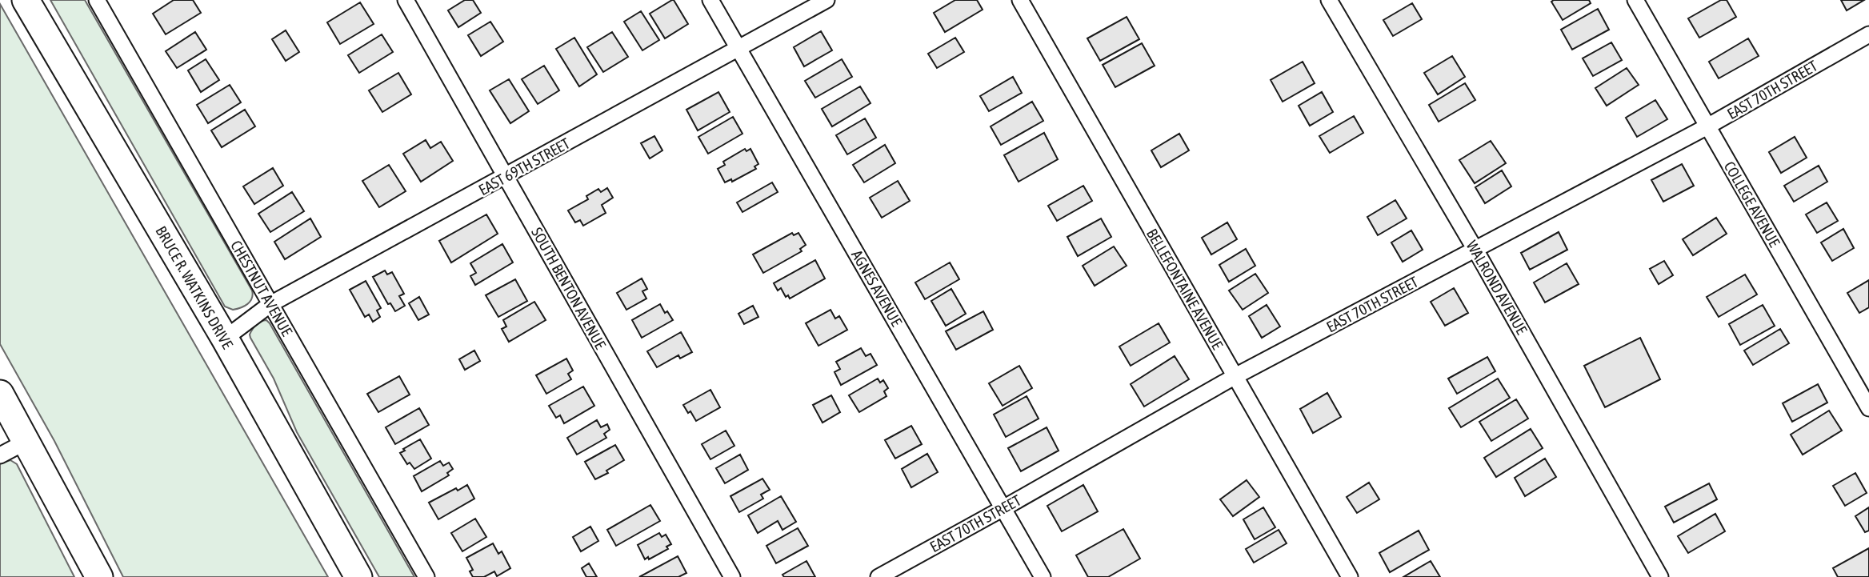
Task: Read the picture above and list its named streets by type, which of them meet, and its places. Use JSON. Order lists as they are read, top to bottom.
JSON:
{
  "streets": {
    "highway": ["BRUCE R. WATKINS DRIVE"],
    "street": [
      "EAST 70TH STREET",
      "EAST 69TH STREET",
      "COLLEGE AVENUE",
      "WALROND AVENUE",
      "CHESTNUT AVENUE",
      "SOUTH BENTON AVENUE",
      "AGNES AVENUE",
      "BELLEFONTAINE AVENUE"
    ]
  },
  "crossings": [
    ["EAST 70TH STREET", "COLLEGE AVENUE"],
    ["EAST 70TH STREET", "WALROND AVENUE"],
    ["EAST 70TH STREET", "AGNES AVENUE"],
    ["EAST 70TH STREET", "BELLEFONTAINE AVENUE"],
    ["EAST 69TH STREET", "BRUCE R. WATKINS DRIVE"],
    ["EAST 69TH STREET", "CHESTNUT AVENUE"],
    ["EAST 69TH STREET", "SOUTH BENTON AVENUE"],
    ["EAST 69TH STREET", "AGNES AVENUE"]
  ]
}
